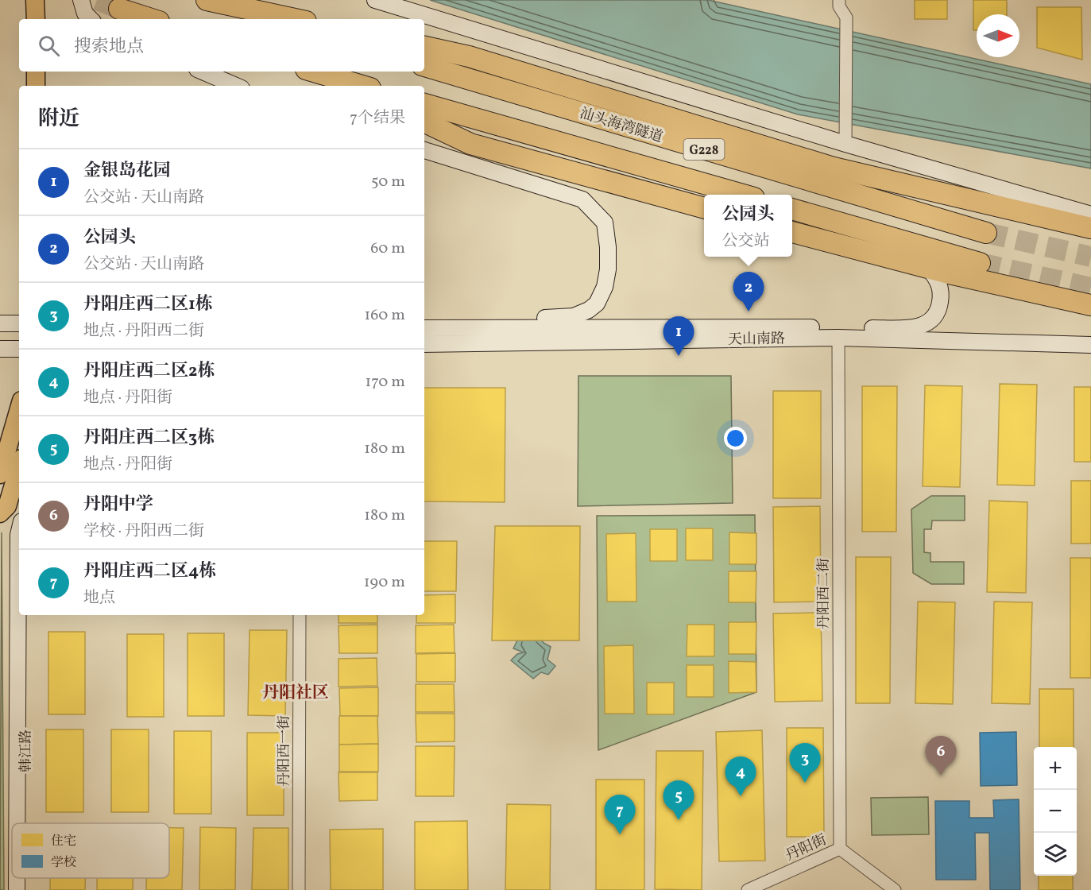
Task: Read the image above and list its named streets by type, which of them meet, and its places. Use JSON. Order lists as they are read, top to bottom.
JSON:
{
  "streets": {
    "highway": ["汕头海湾隧道", "G228"],
    "main road": ["天山南路", "韩江路"],
    "street": ["丹阳西二街", "丹阳西一街", "丹阳街"]
  },
  "crossings": [
    ["天山南路", "丹阳西二街"],
    ["丹阳西二街", "丹阳街"]
  ],
  "districts": ["丹阳社区"],
  "legend": ["住宅", "学校"],
  "north": "right",
  "page": {
    "search": "搜索地点",
    "heading": ["附近", "7个结果"],
    "list": [
      {
        "mark": "1",
        "name": "金银岛花园",
        "note": "公交站 · 天山南路",
        "value": "50 m"
      },
      {
        "mark": "2",
        "name": "公园头",
        "note": "公交站 · 天山南路",
        "value": "60 m"
      },
      {
        "mark": "3",
        "name": "丹阳庄西二区1栋",
        "note": "地点 · 丹阳西二街",
        "value": "160 m"
      },
      {
        "mark": "4",
        "name": "丹阳庄西二区2栋",
        "note": "地点 · 丹阳街",
        "value": "170 m"
      },
      {
        "mark": "5",
        "name": "丹阳庄西二区3栋",
        "note": "地点 · 丹阳街",
        "value": "180 m"
      },
      {
        "mark": "6",
        "name": "丹阳中学",
        "note": "学校 · 丹阳西二街",
        "value": "180 m"
      },
      {
        "mark": "7",
        "name": "丹阳庄西二区4栋",
        "note": "地点",
        "value": "190 m"
      }
    ],
    "popup": ["公园头", "公交站"],
    "pins": [
      "2",
      "1",
      "6",
      "3",
      "4",
      "5",
      "7"
    ],
    "map_buttons": ["+", "−"]
  }
}
